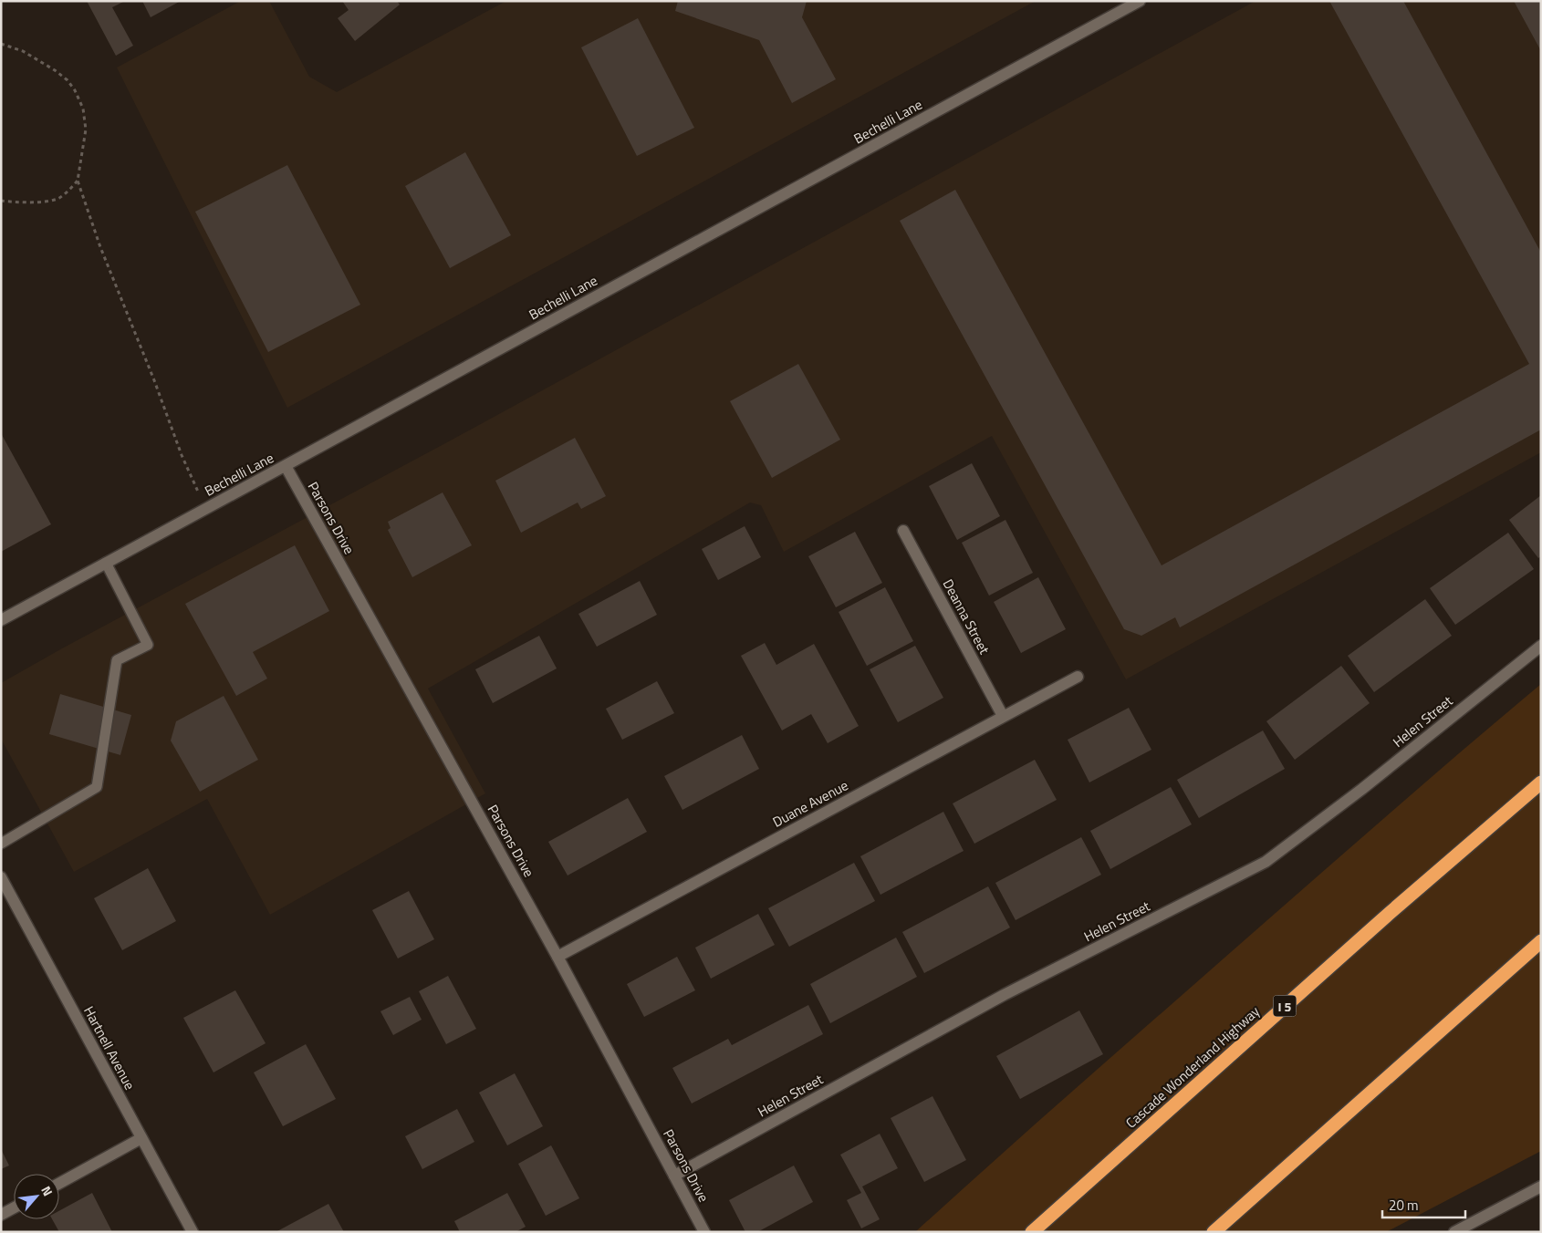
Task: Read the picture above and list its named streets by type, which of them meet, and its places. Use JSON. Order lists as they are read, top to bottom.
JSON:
{
  "streets": {
    "highway": ["I 5", "Cascade Wonderland Highway"],
    "street": [
      "Bechelli Lane",
      "Parsons Drive",
      "Deanna Street",
      "Helen Street",
      "Duane Avenue",
      "Hartnell Avenue"
    ]
  },
  "crossings": [
    ["Bechelli Lane", "Parsons Drive"],
    ["Parsons Drive", "Helen Street"],
    ["Parsons Drive", "Duane Avenue"],
    ["Deanna Street", "Duane Avenue"]
  ],
  "scale_bar": "20 m",
  "north": "top right"
}
